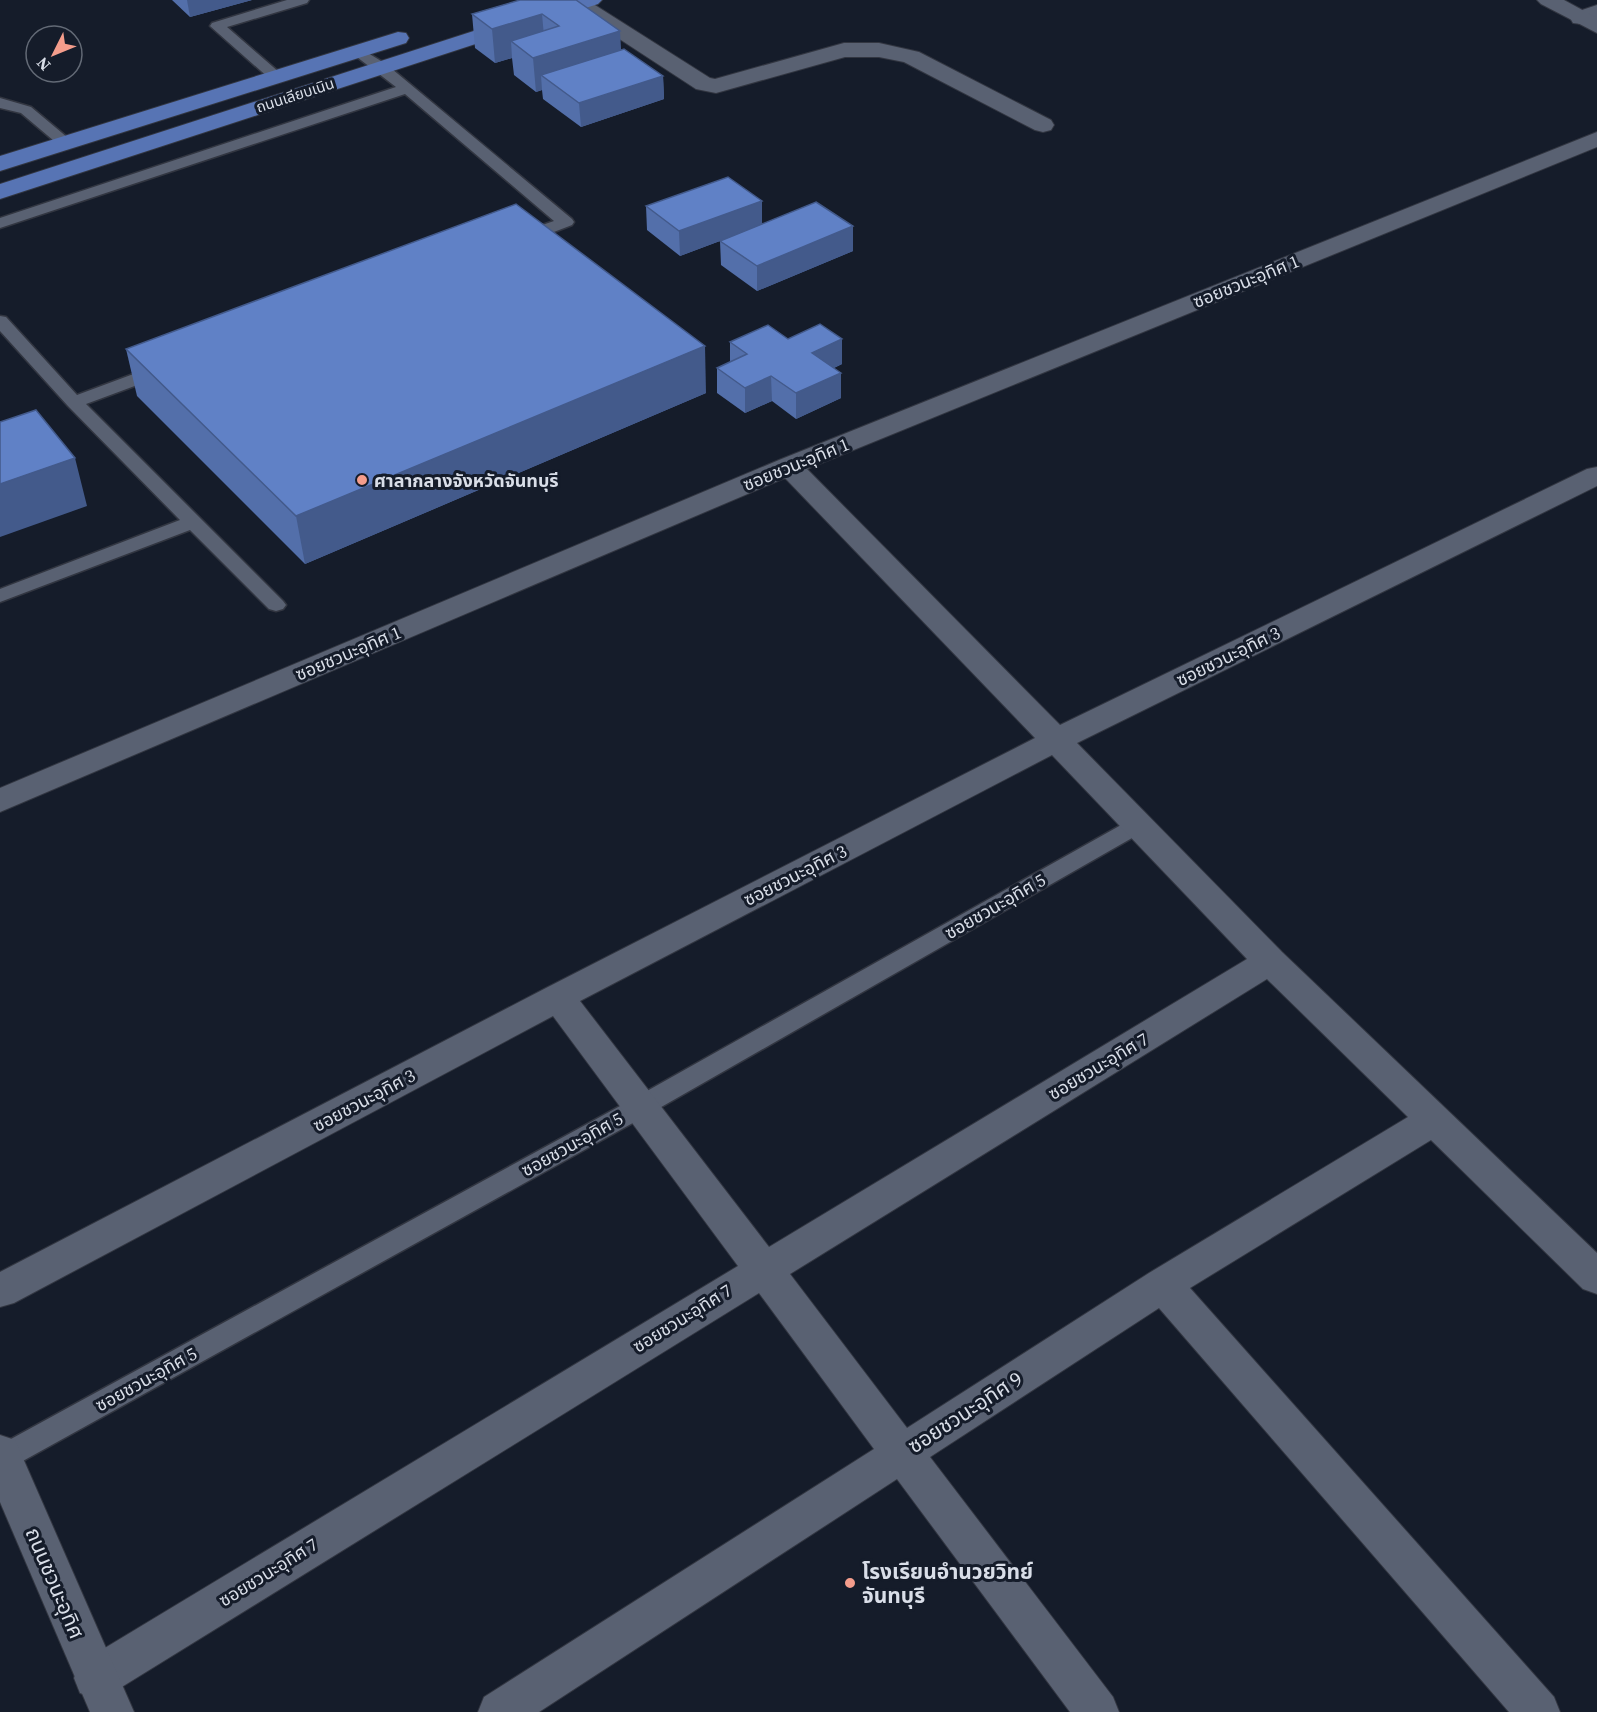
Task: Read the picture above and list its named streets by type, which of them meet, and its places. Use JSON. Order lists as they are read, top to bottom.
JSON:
{
  "streets": {
    "main road": ["ถนนเลียบเนิน"],
    "street": [
      "ซอยชวนะอุทิศ 1",
      "ซอยชวนะอุทิศ 3",
      "ซอยชวนะอุทิศ 7",
      "ซอยชวนะอุทิศ 9",
      "ถนนชวนะอุทิศ"
    ],
    "lane": ["ซอยชวนะอุทิศ 5"]
  },
  "crossings": [
    ["ซอยชวนะอุทิศ 5", "ถนนชวนะอุทิศ"],
    ["ซอยชวนะอุทิศ 7", "ถนนชวนะอุทิศ"]
  ],
  "places": ["ศาลากลางจังหวัดจันทบุรี", "โรงเรียนอำนวยวิทย์ จันทบุรี"],
  "north": "bottom left"
}
